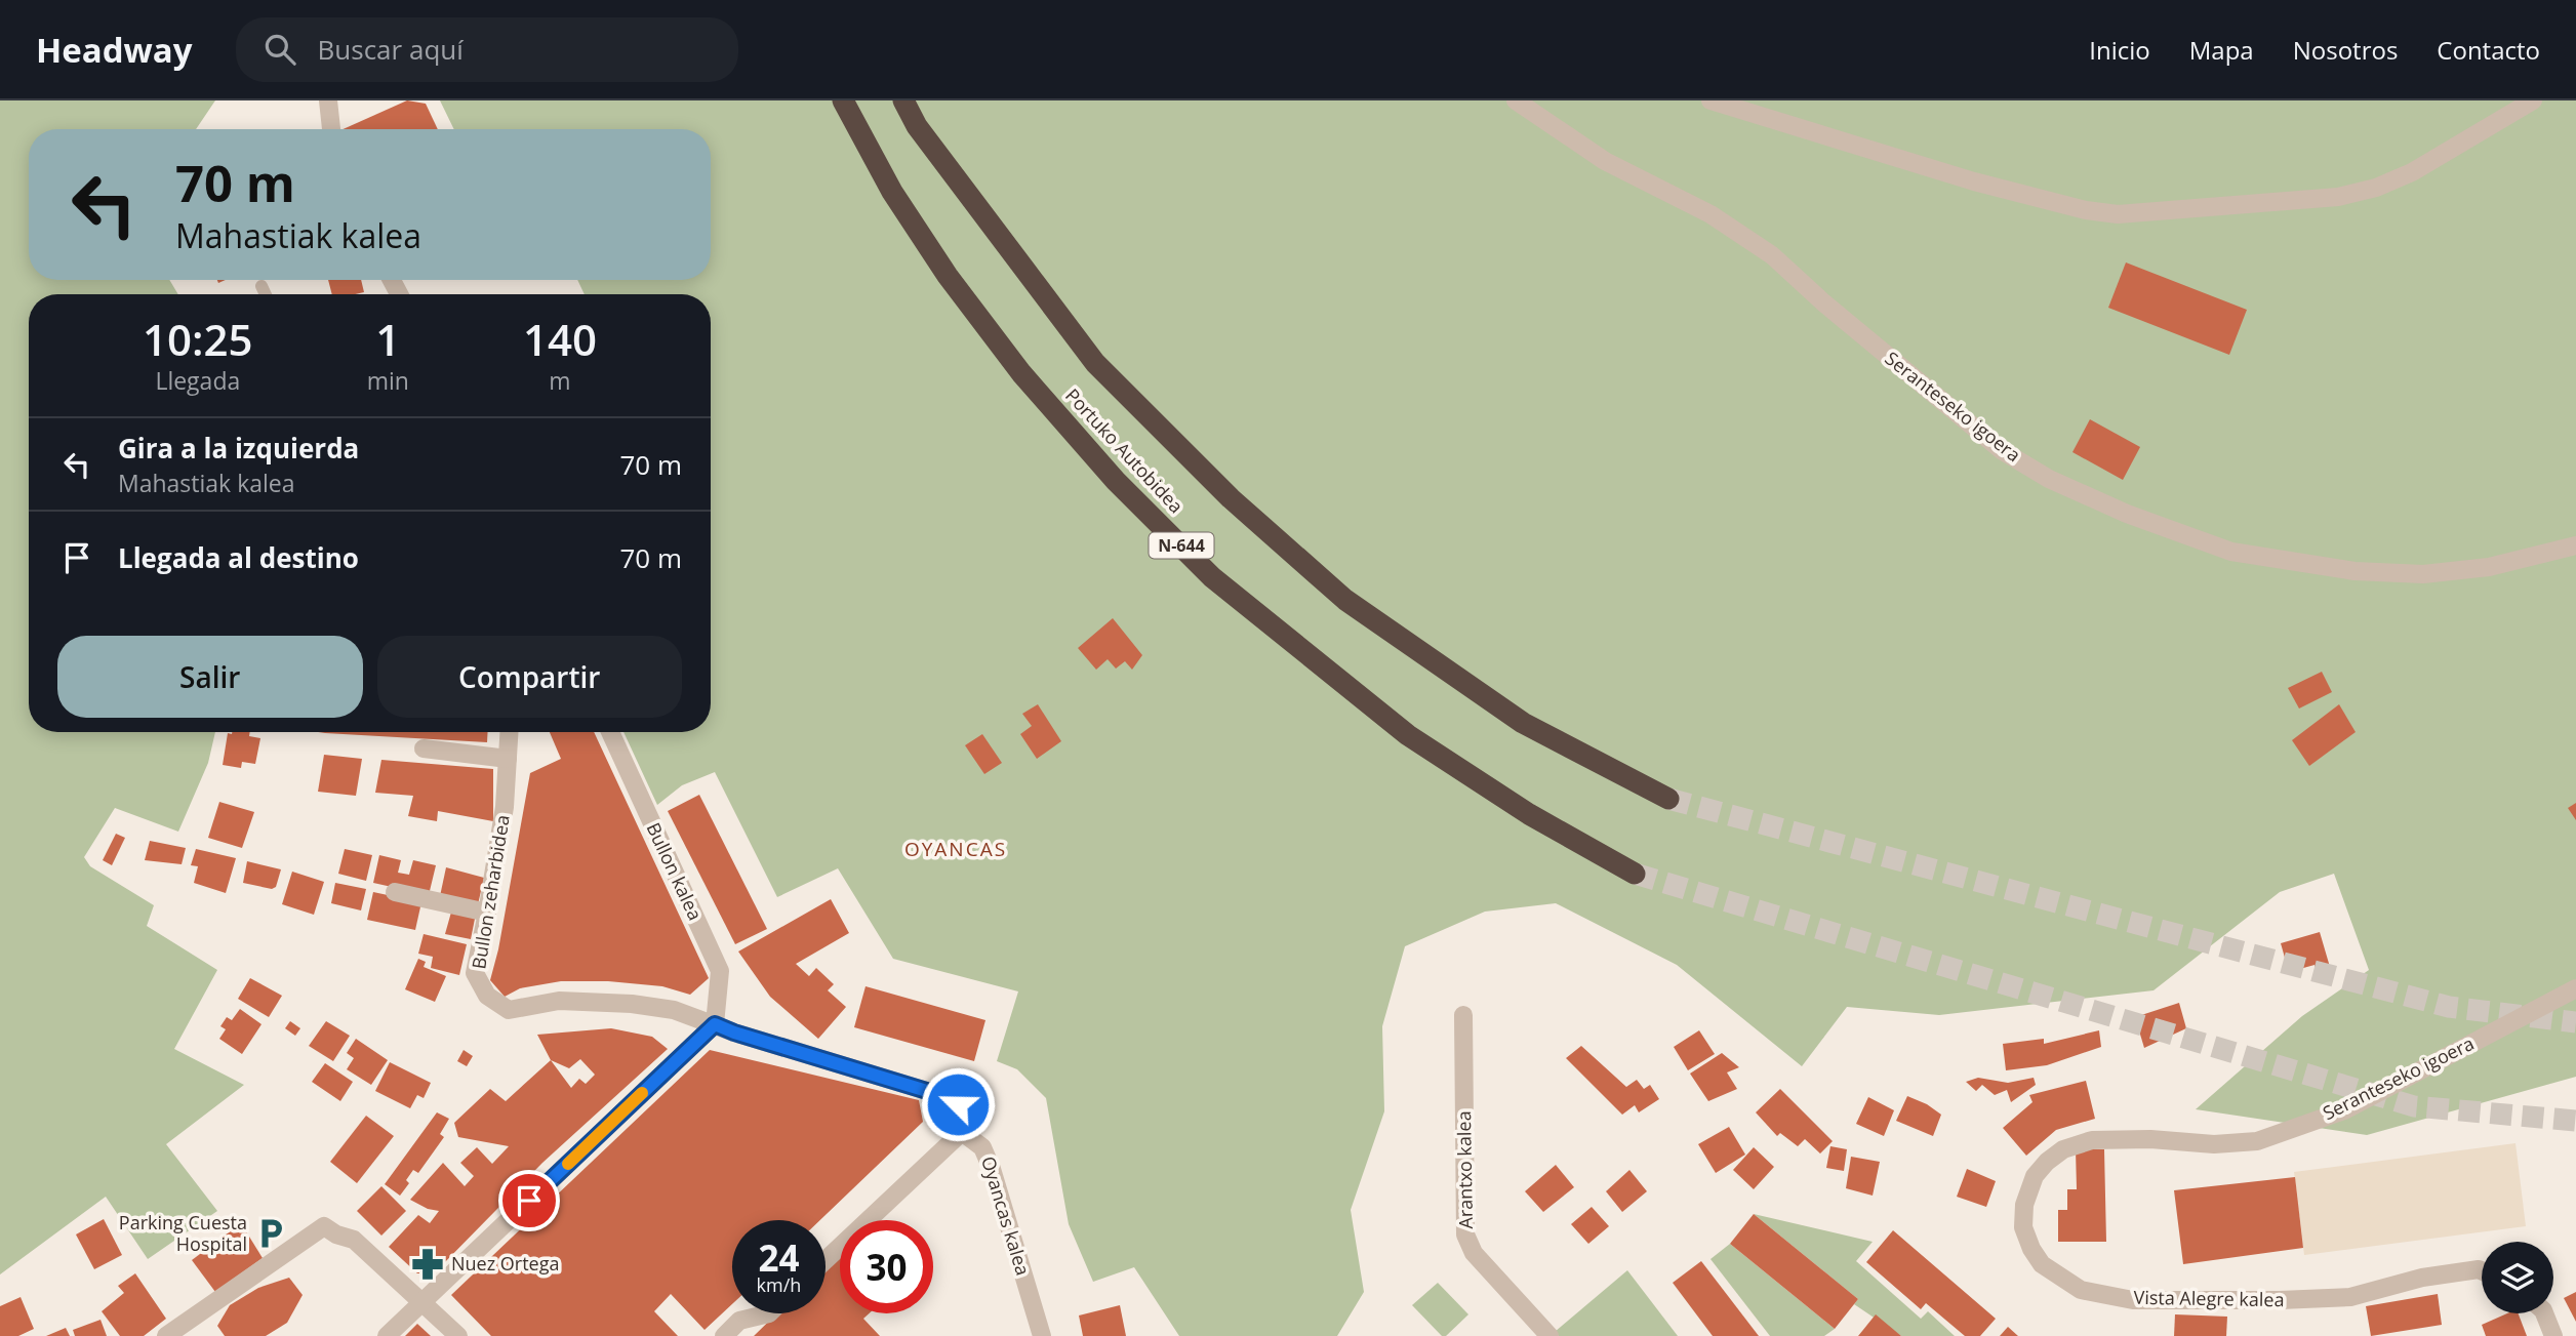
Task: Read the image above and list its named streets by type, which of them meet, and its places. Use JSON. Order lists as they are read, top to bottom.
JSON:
{
  "streets": {
    "highway": ["Portuko Autobidea", "N-644"],
    "street": [
      "Seranteseko igoera",
      "Bullon kalea",
      "Bullon zeharbidea",
      "Arantxo kalea",
      "Oyancas kalea",
      "Vista Alegre kalea"
    ]
  },
  "crossings": [
    ["Seranteseko igoera", "Vista Alegre kalea"],
    ["Bullon kalea", "Bullon zeharbidea"],
    ["Bullon kalea", "Oyancas kalea"],
    ["Bullon zeharbidea", "Oyancas kalea"]
  ],
  "districts": ["OYANCAS"],
  "places": {
    "parking": ["Parking Cuesta Hospital"],
    "pharmacy": ["Nuez Ortega"]
  },
  "page": {
    "header": "Headway",
    "search": "Buscar aquí",
    "nav": [
      "Inicio",
      "Mapa",
      "Nosotros",
      "Contacto"
    ],
    "turn": ["70 m", "Mahastiak kalea"],
    "eta": [
      "10:25",
      "Llegada",
      "1",
      "min",
      "140",
      "m"
    ],
    "list": [
      {
        "name": "Gira a la izquierda",
        "note": "Mahastiak kalea",
        "value": "70 m"
      },
      {
        "name": "Llegada al destino",
        "value": "70 m"
      }
    ],
    "buttons": ["Salir", "Compartir"],
    "speed": "24 km/h",
    "limit": "30"
  }
}
